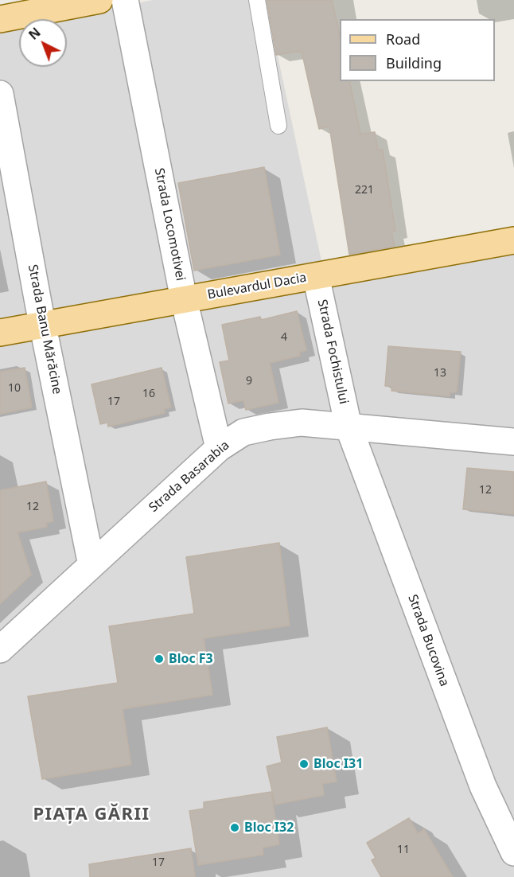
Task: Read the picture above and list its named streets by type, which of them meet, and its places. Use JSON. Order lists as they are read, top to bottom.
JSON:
{
  "streets": {
    "main road": ["Bulevardul Dacia"],
    "street": [
      "Strada Locomotivei",
      "Strada Banu Mărăcine",
      "Strada Fochistului",
      "Strada Basarabia",
      "Strada Bucovina"
    ]
  },
  "crossings": [
    ["Strada Locomotivei", "Bulevardul Dacia"],
    ["Strada Locomotivei", "Strada Basarabia"],
    ["Bulevardul Dacia", "Strada Banu Mărăcine"],
    ["Bulevardul Dacia", "Strada Fochistului"],
    ["Strada Banu Mărăcine", "Strada Basarabia"],
    ["Strada Fochistului", "Strada Basarabia"],
    ["Strada Fochistului", "Strada Bucovina"],
    ["Strada Basarabia", "Strada Bucovina"]
  ],
  "districts": ["PIAȚA GĂRII"],
  "places": ["Bloc F3", "Bloc I31", "Bloc I32"],
  "house_numbers": [
    "221",
    "4",
    "13",
    "9",
    "10",
    "16",
    "17",
    "12",
    "12",
    "11",
    "17"
  ],
  "legend": ["Road", "Building"],
  "north": "top left"
}
